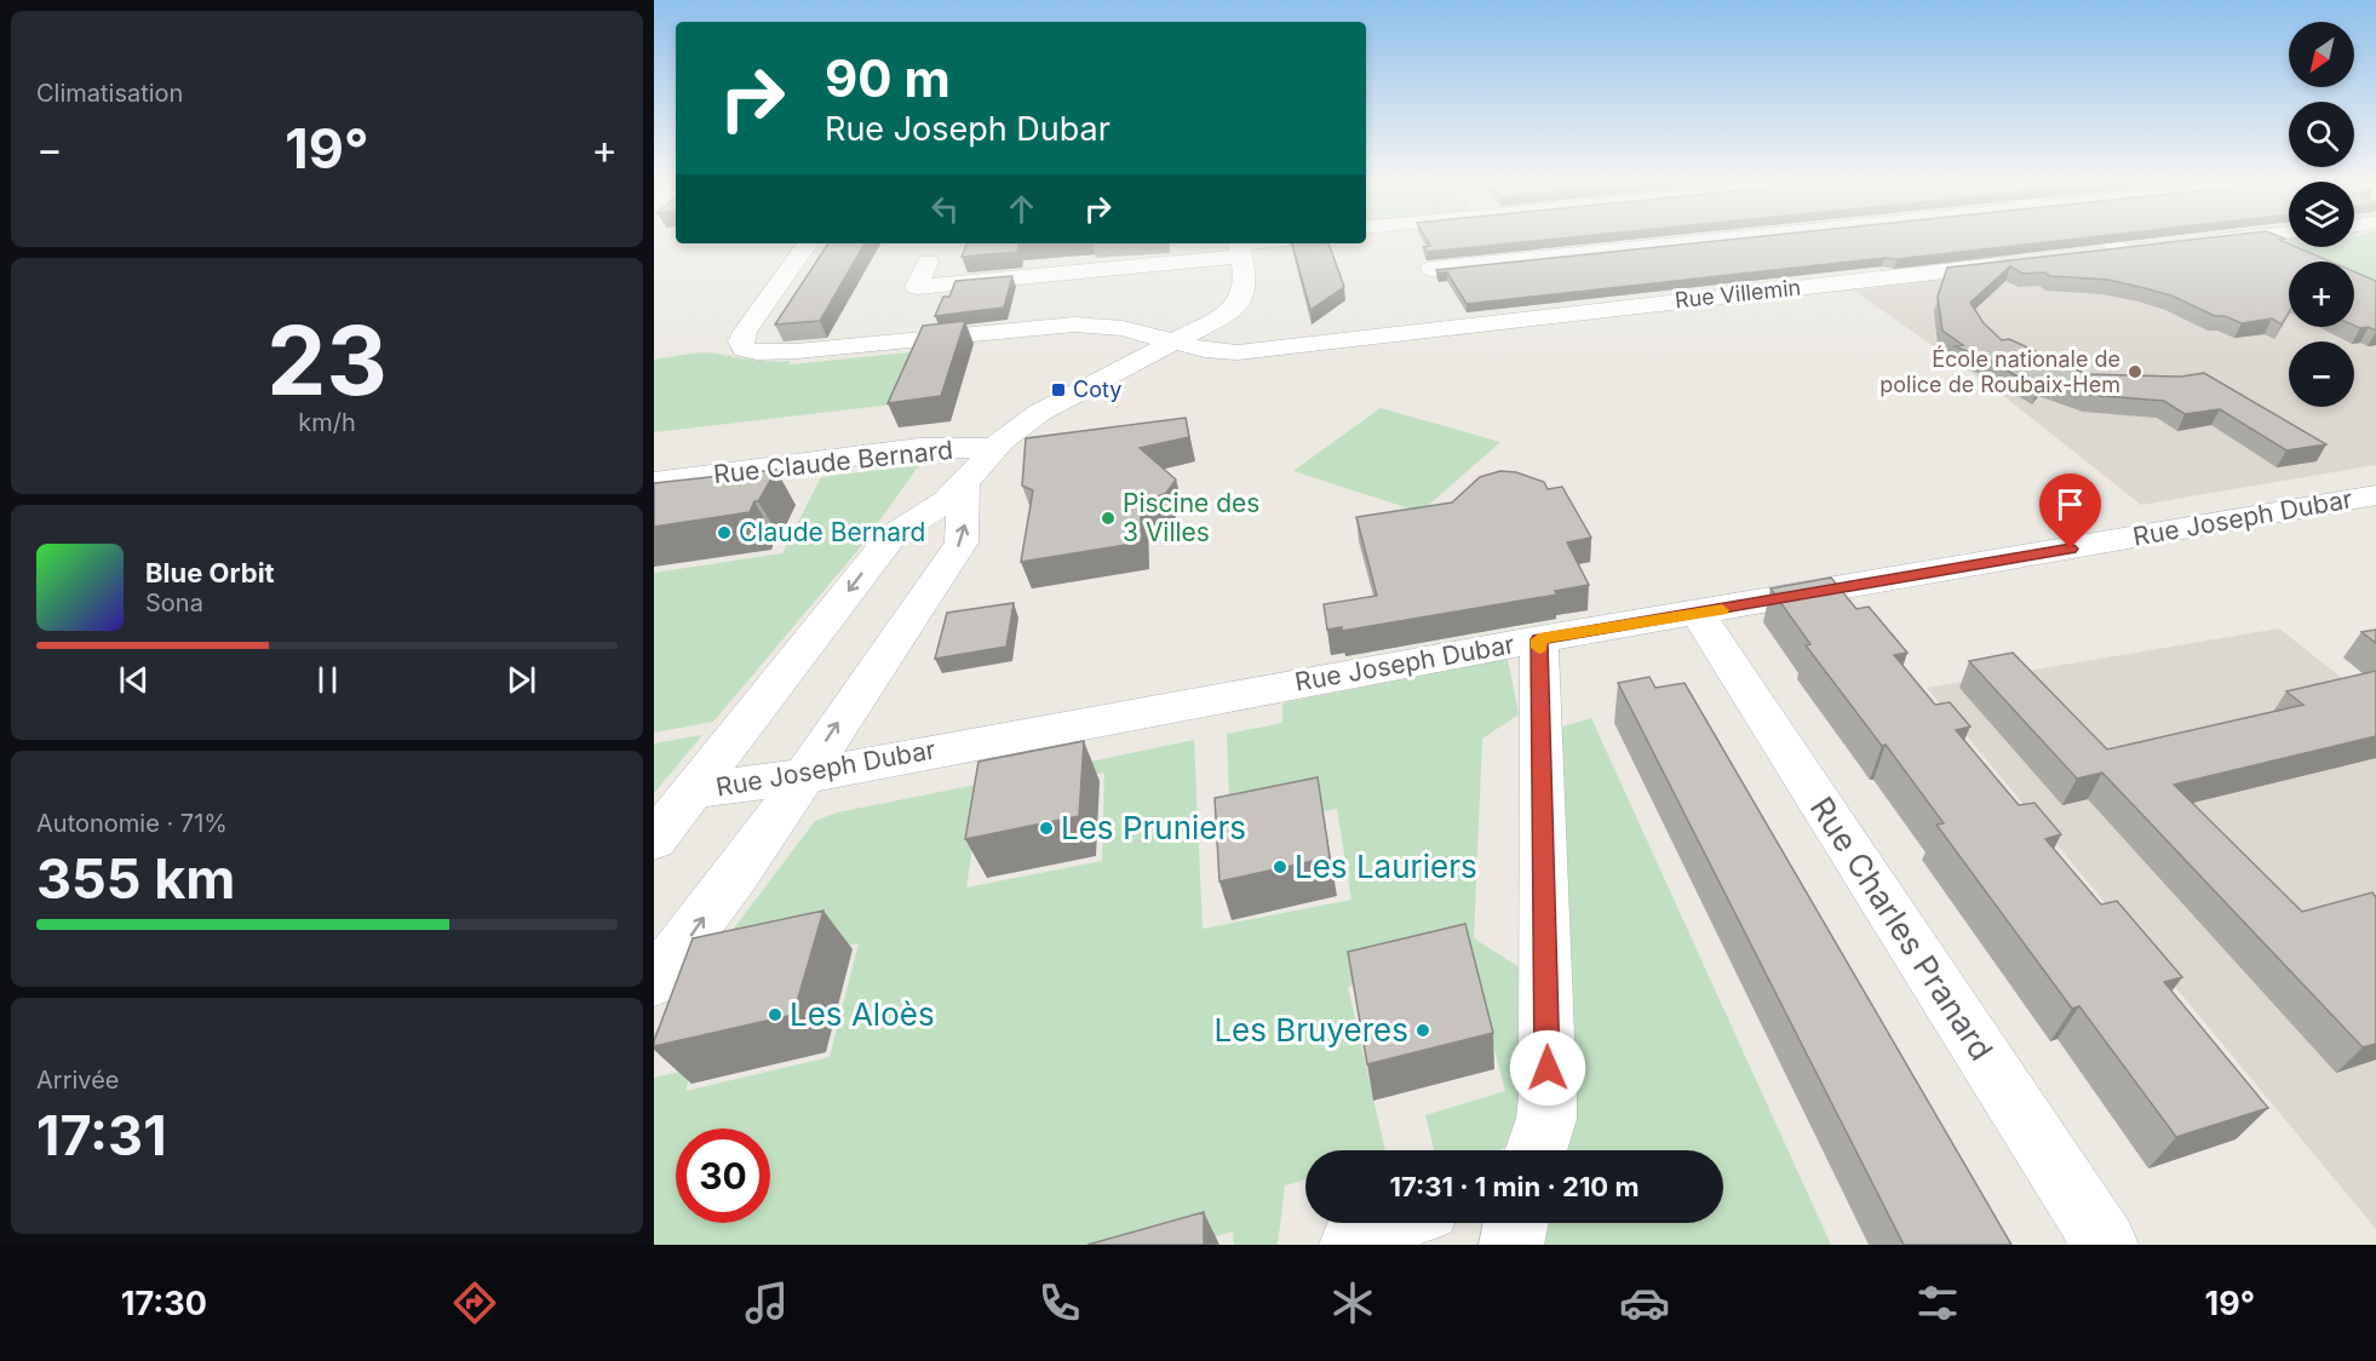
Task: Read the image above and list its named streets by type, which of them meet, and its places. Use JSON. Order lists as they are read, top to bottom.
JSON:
{
  "streets": {
    "street": [
      "Rue Villemin",
      "Rue Claude Bernard",
      "Rue Joseph Dubar",
      "Rue Charles Pranard"
    ]
  },
  "crossings": [
    ["Rue Joseph Dubar", "Rue Charles Pranard"]
  ],
  "places": {
    "other": [
      "École nationale de police de Roubaix-Hem",
      "Piscine des 3 Villes",
      "Claude Bernard",
      "Les Pruniers",
      "Les Lauriers",
      "Les Aloès",
      "Les Bruyeres"
    ],
    "transit": ["Coty"]
  },
  "north": "bottom left",
  "page": {
    "tile": [
      "Climatisation",
      ["23", "km/h"],
      ["Autonomie · 71%", "355 km"],
      ["Arrivée", "17:31"]
    ],
    "map_buttons": ["+", "−"],
    "turn": ["90 m", "Rue Joseph Dubar"],
    "heat": ["−", "19°", "+"],
    "song": ["Blue Orbit", "Sona"],
    "limit": "30",
    "trip": "17:31 · 1 min · 210 m",
    "tabs": ["17:30", "19°"]
  }
}
